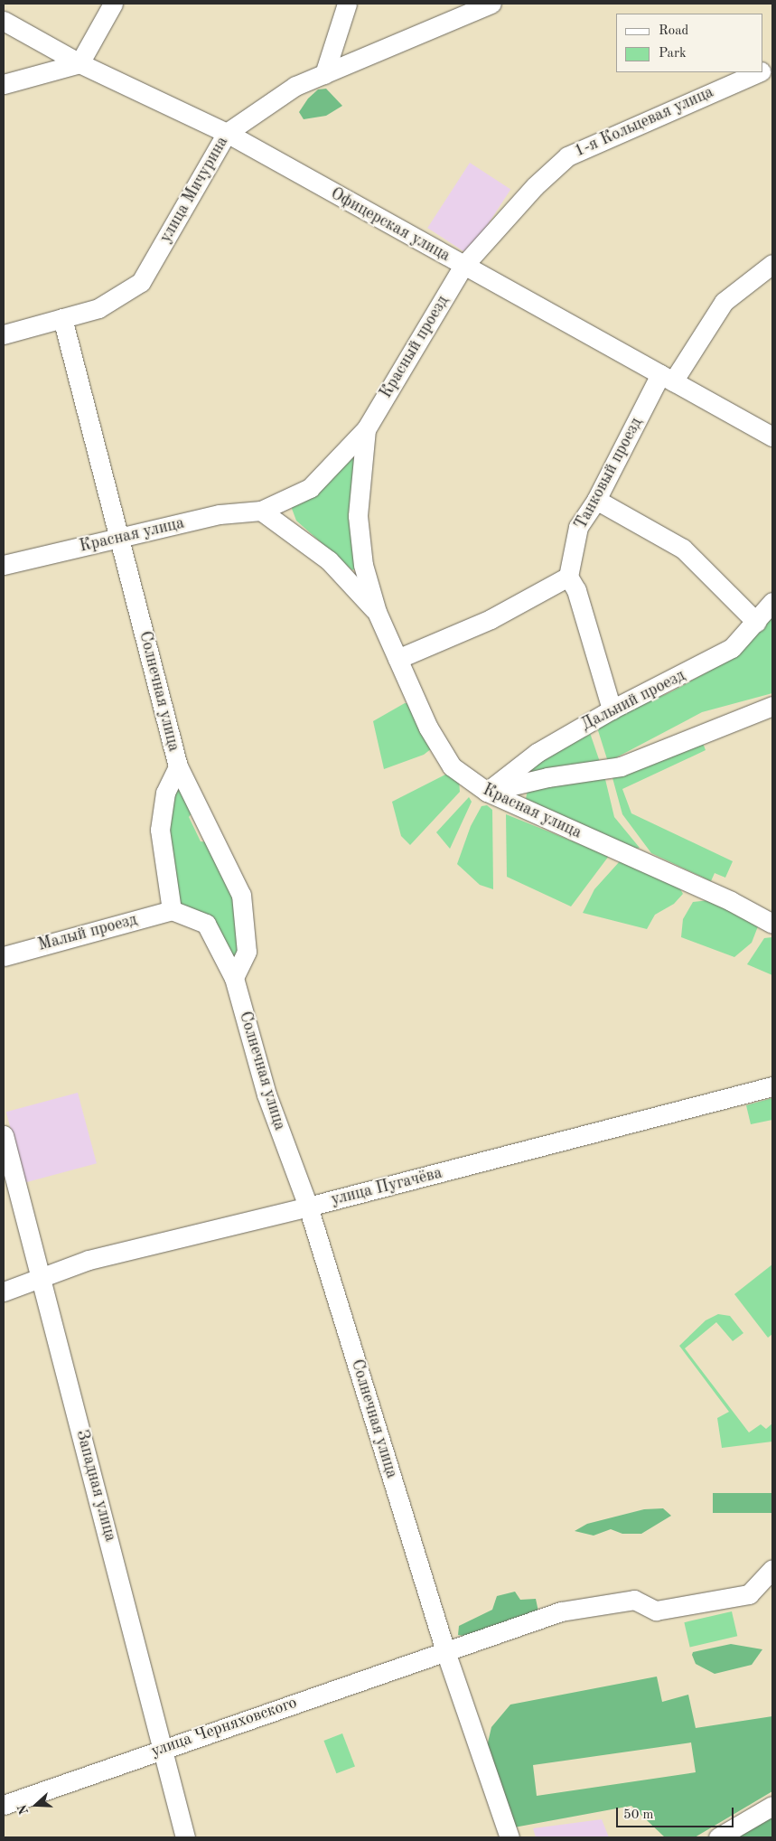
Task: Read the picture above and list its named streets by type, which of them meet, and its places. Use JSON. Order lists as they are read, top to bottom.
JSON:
{
  "streets": {
    "street": [
      "1-я Кольцевая улица",
      "улица Мичурина",
      "Офицерская улица",
      "Красный проезд",
      "Танковый проезд",
      "Красная улица",
      "Солнечная улица",
      "Дальний проезд",
      "Малый проезд",
      "улица Пугачёва",
      "Западная улица",
      "улица Черняховского"
    ]
  },
  "crossings": [
    ["1-я Кольцевая улица", "Офицерская улица"],
    ["1-я Кольцевая улица", "Красный проезд"],
    ["улица Мичурина", "Офицерская улица"],
    ["улица Мичурина", "Солнечная улица"],
    ["Офицерская улица", "Красный проезд"],
    ["Офицерская улица", "Танковый проезд"],
    ["Красный проезд", "Красная улица"],
    ["Красная улица", "Солнечная улица"],
    ["Красная улица", "Дальний проезд"],
    ["Солнечная улица", "Малый проезд"],
    ["Солнечная улица", "улица Пугачёва"],
    ["Солнечная улица", "улица Черняховского"],
    ["улица Пугачёва", "Западная улица"],
    ["Западная улица", "улица Черняховского"]
  ],
  "legend": ["Road", "Park"],
  "scale_bar": "50 m",
  "north": "left"
}
